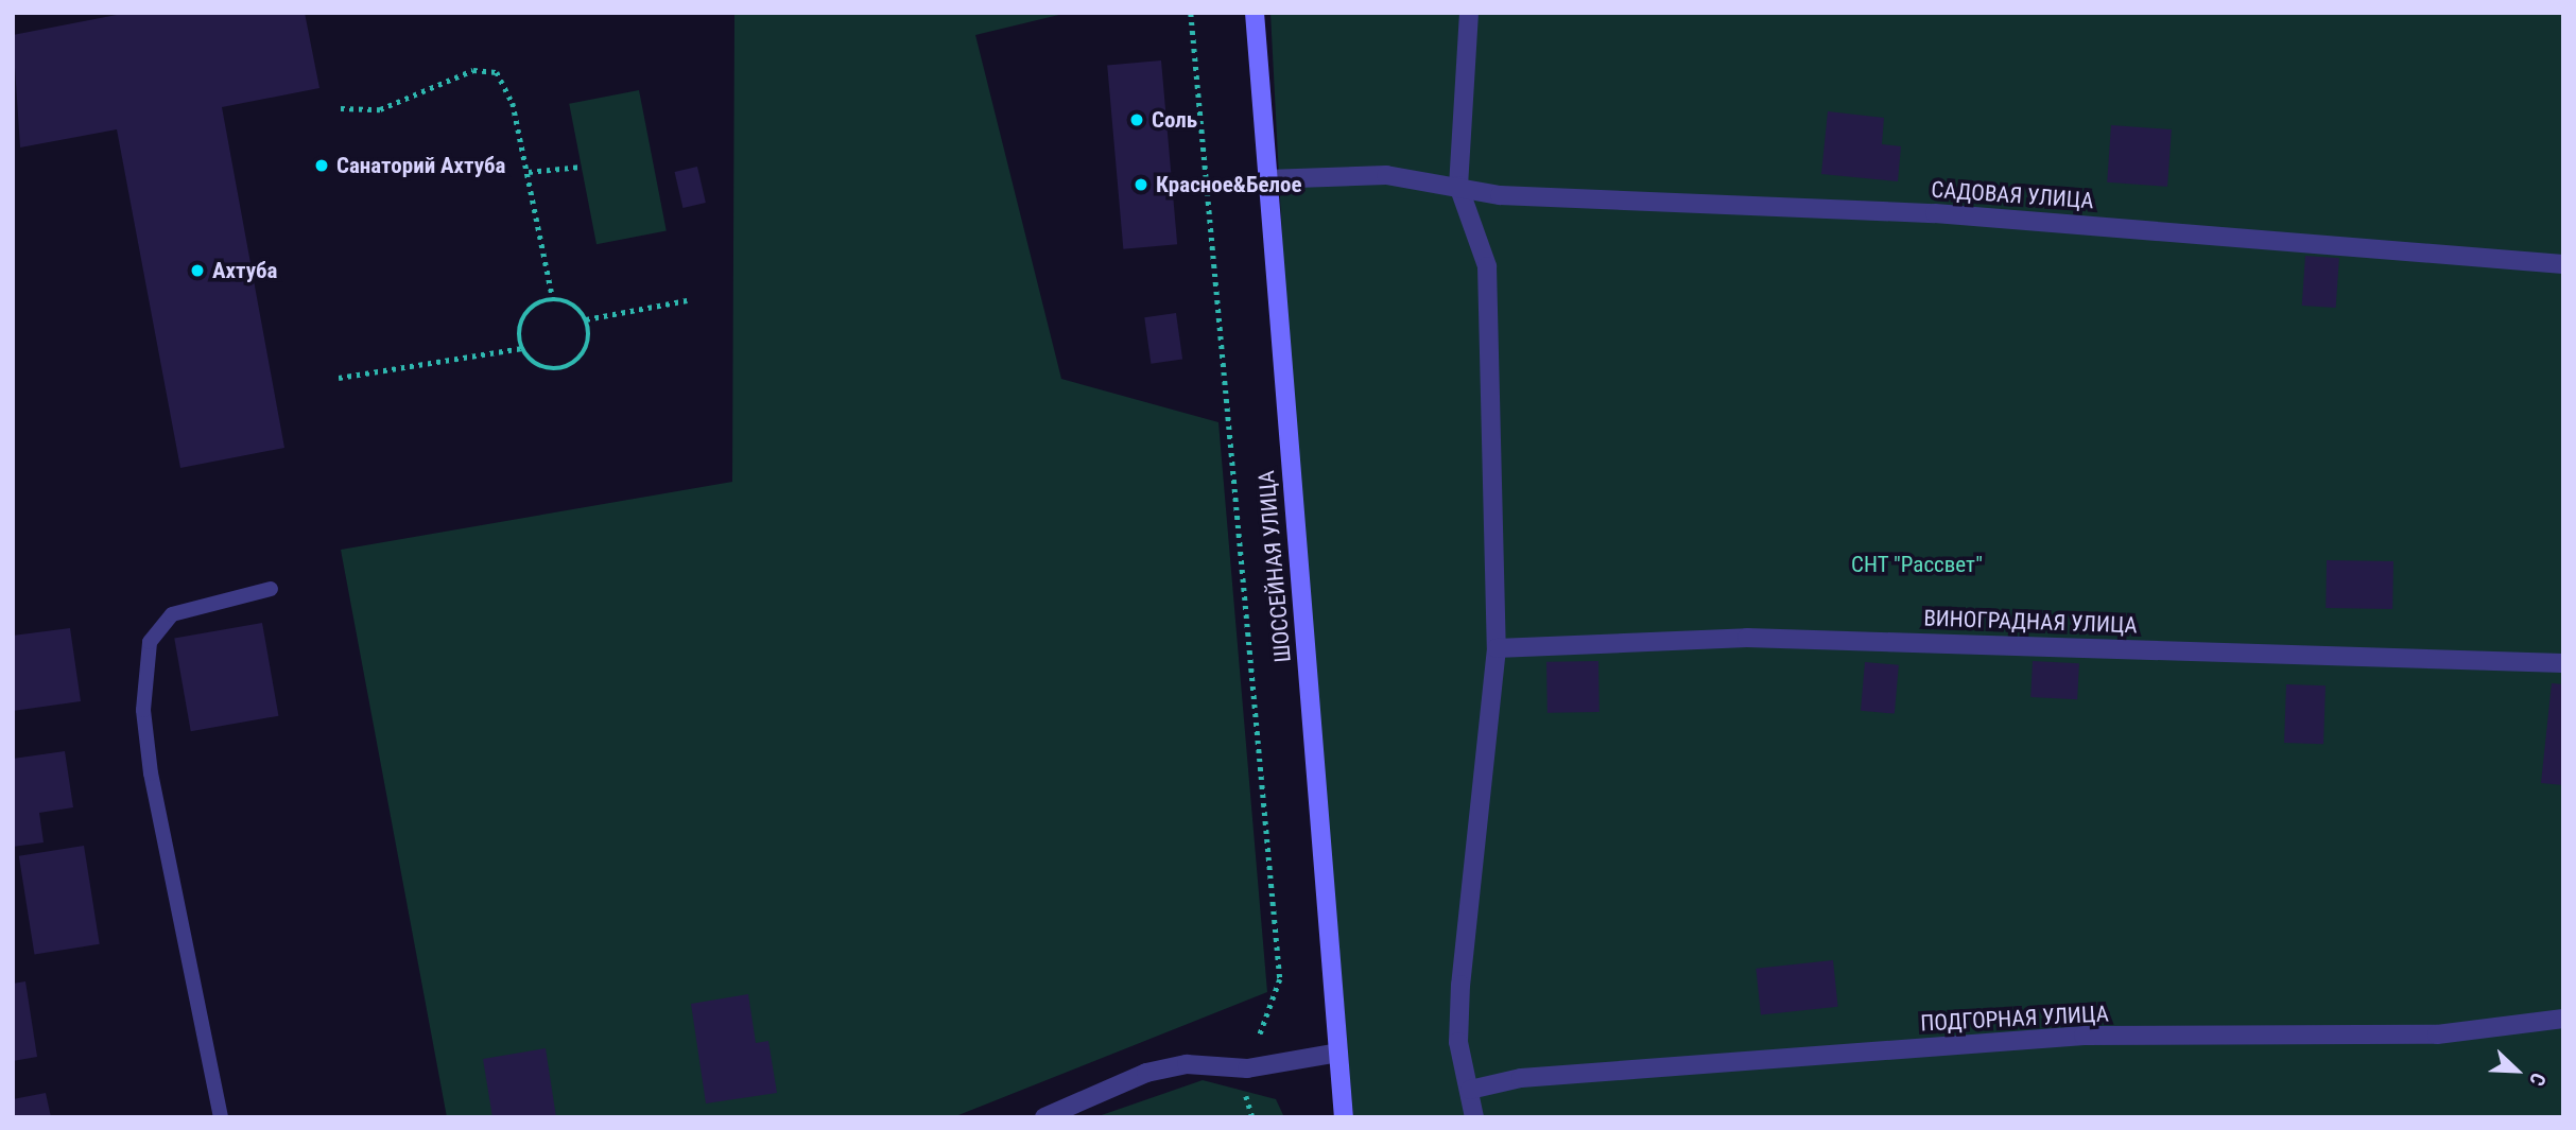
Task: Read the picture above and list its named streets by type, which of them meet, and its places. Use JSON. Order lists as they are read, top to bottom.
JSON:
{
  "streets": {
    "street": [
      "САДОВАЯ УЛИЦА",
      "ШОССЕЙНАЯ УЛИЦА",
      "ВИНОГРАДНАЯ УЛИЦА",
      "ПОДГОРНАЯ УЛИЦА"
    ]
  },
  "crossings": [
    ["САДОВАЯ УЛИЦА", "ШОССЕЙНАЯ УЛИЦА"]
  ],
  "parks": ["СНТ \"Рассвет\""],
  "places": [
    "Соль",
    "Санаторий Ахтуба",
    "Красное&Белое",
    "Ахтуба"
  ],
  "north": "bottom right"
}
